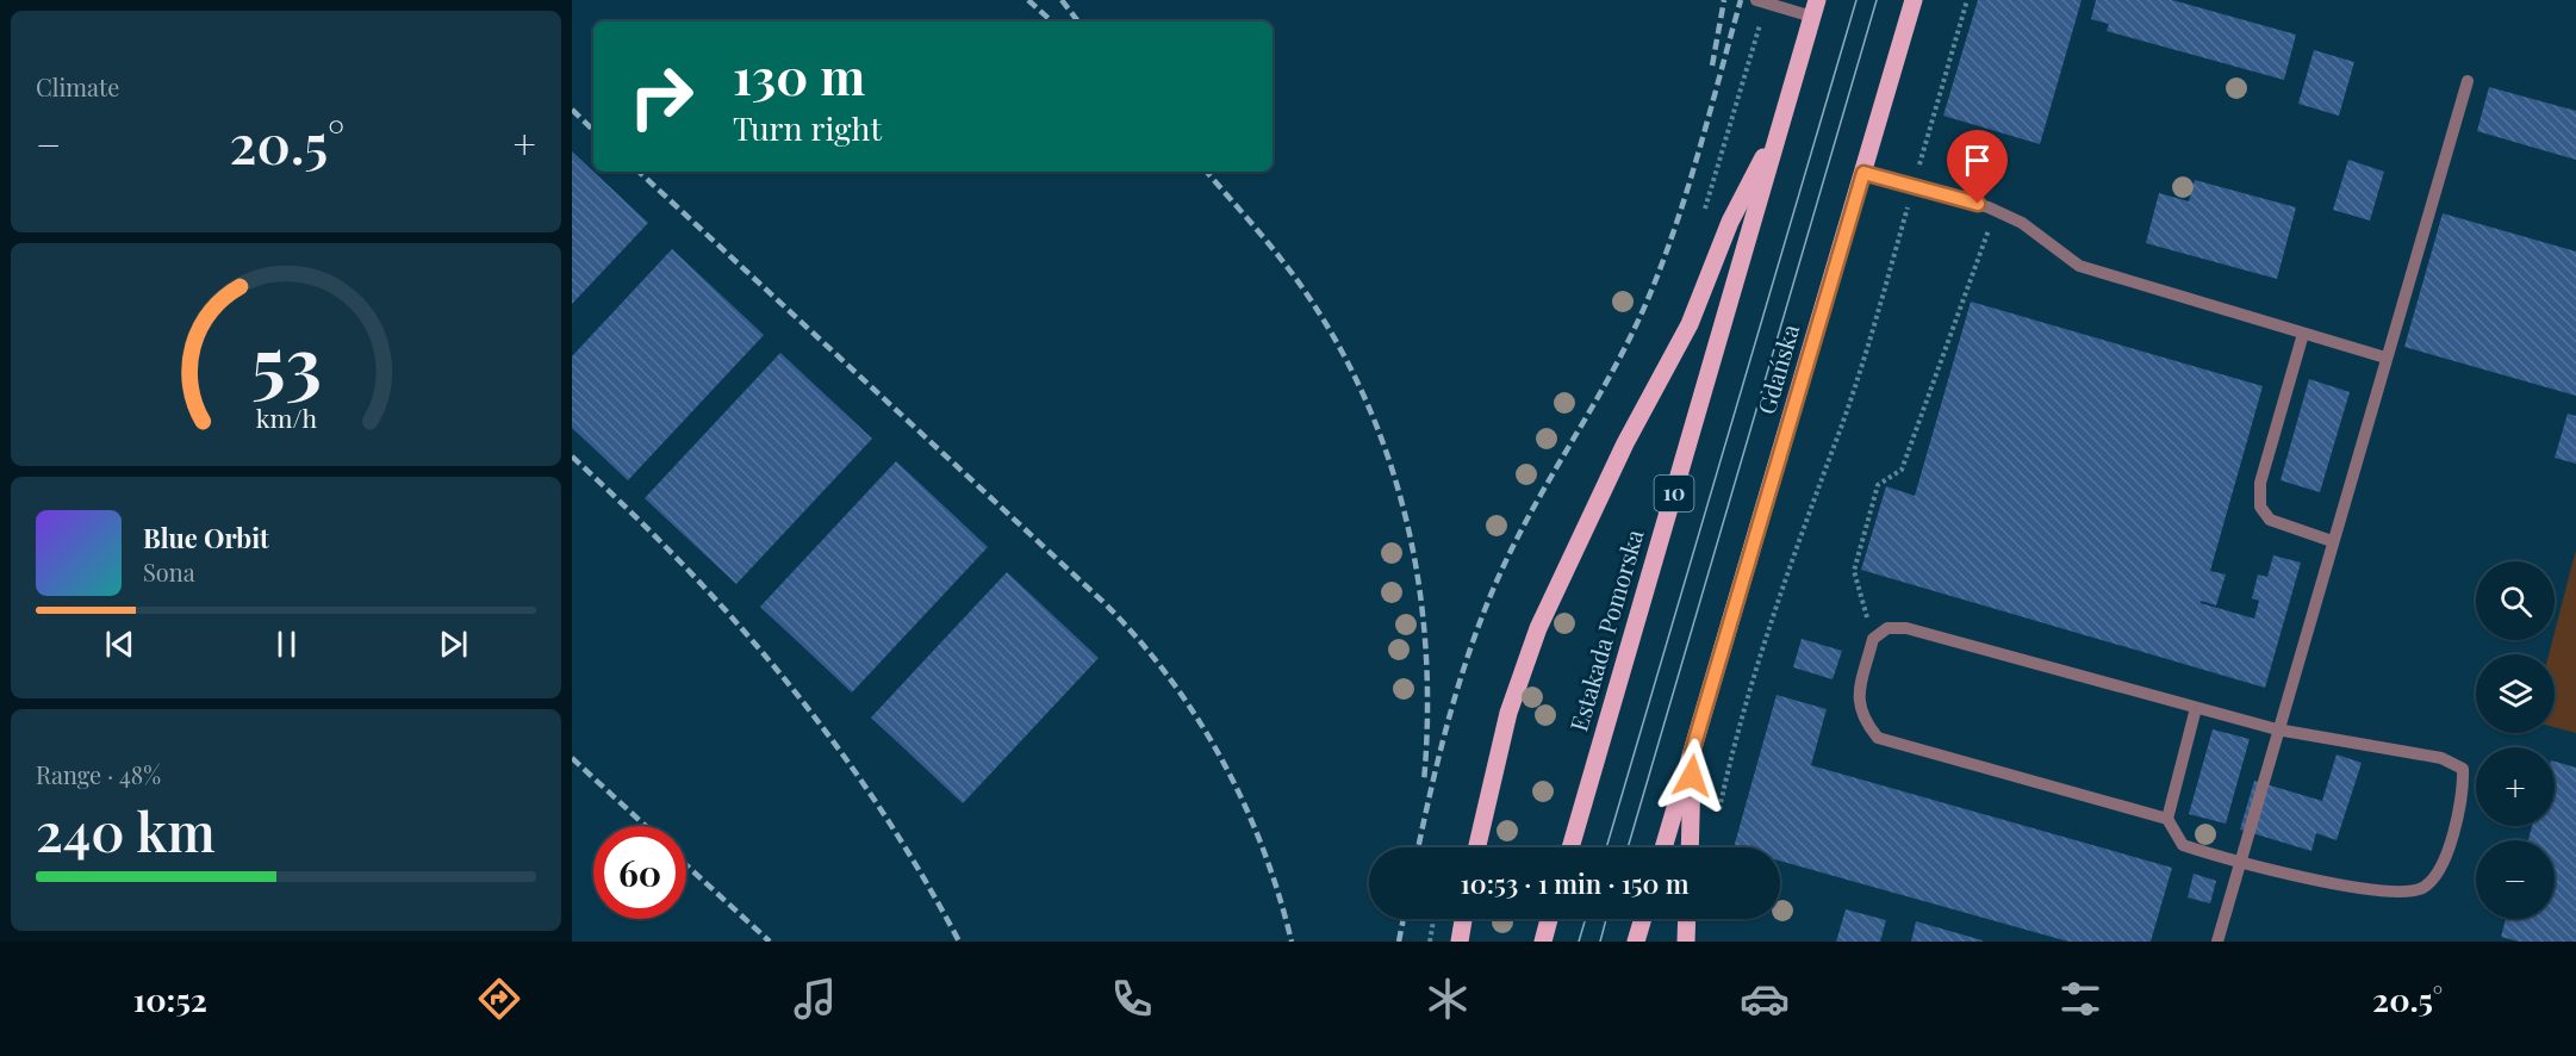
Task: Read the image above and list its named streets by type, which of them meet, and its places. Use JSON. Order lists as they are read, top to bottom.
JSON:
{
  "streets": {
    "main road": ["Gdańska", "10", "Estakada Pomorska"]
  },
  "crossings": [
    ["10", "Estakada Pomorska"]
  ],
  "page": {
    "tile": [
      "Climate",
      ["Range · 48%", "240 km"]
    ],
    "turn": ["130 m", "Turn right"],
    "heat": ["−", "20.5°", "+"],
    "song": ["Blue Orbit", "Sona"],
    "map_buttons": ["+", "−"],
    "limit": "60",
    "trip": "10:53 · 1 min · 150 m",
    "tabs": ["10:52", "20.5°"],
    "gauge": ["53", "km/h"]
  }
}
